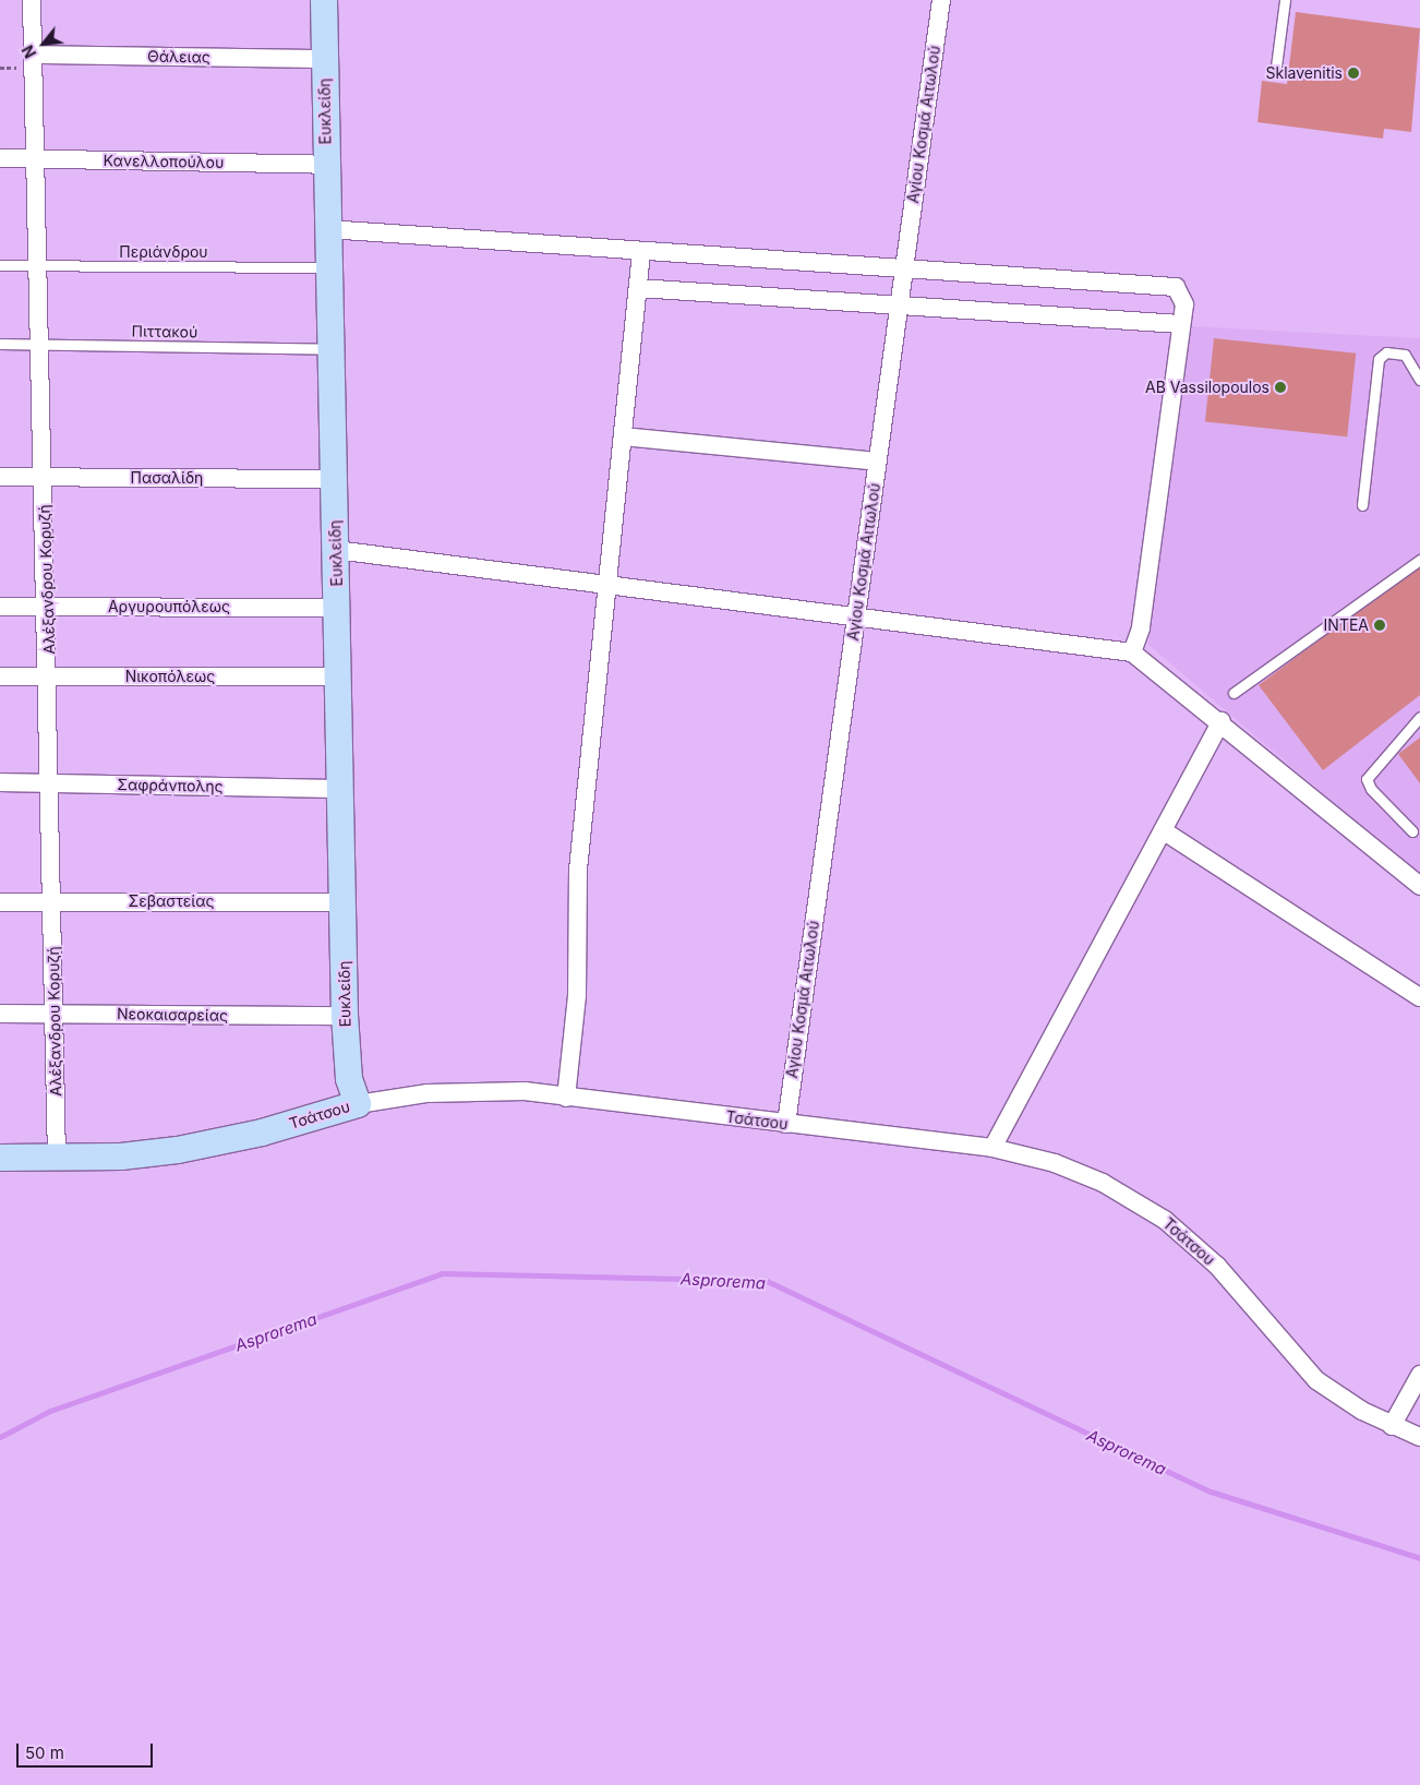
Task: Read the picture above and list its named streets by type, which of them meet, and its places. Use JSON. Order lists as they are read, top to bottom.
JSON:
{
  "streets": {
    "street": [
      "Θάλειας",
      "Ευκλείδη",
      "Αγίου Κοσμά Αιτωλού",
      "Κανελλοπούλου",
      "Πασαλίδη",
      "Αλέξανδρου Κορυζή",
      "Αργυρουπόλεως",
      "Νικοπόλεως",
      "Σαφράνπολης",
      "Σεβαστείας",
      "Νεοκαισαρείας",
      "Τσάτσου"
    ],
    "lane": ["Περιάνδρου", "Πιττακού"]
  },
  "crossings": [
    ["Θάλειας", "Ευκλείδη"],
    ["Θάλειας", "Αλέξανδρου Κορυζή"],
    ["Ευκλείδη", "Κανελλοπούλου"],
    ["Ευκλείδη", "Περιάνδρου"],
    ["Ευκλείδη", "Πιττακού"],
    ["Ευκλείδη", "Πασαλίδη"],
    ["Ευκλείδη", "Αργυρουπόλεως"],
    ["Ευκλείδη", "Νικοπόλεως"],
    ["Ευκλείδη", "Σαφράνπολης"],
    ["Ευκλείδη", "Σεβαστείας"],
    ["Ευκλείδη", "Νεοκαισαρείας"],
    ["Ευκλείδη", "Τσάτσου"],
    ["Αγίου Κοσμά Αιτωλού", "Τσάτσου"],
    ["Κανελλοπούλου", "Αλέξανδρου Κορυζή"],
    ["Περιάνδρου", "Αλέξανδρου Κορυζή"],
    ["Πιττακού", "Αλέξανδρου Κορυζή"],
    ["Πασαλίδη", "Αλέξανδρου Κορυζή"],
    ["Αλέξανδρου Κορυζή", "Αργυρουπόλεως"],
    ["Αλέξανδρου Κορυζή", "Νικοπόλεως"],
    ["Αλέξανδρου Κορυζή", "Σαφράνπολης"],
    ["Αλέξανδρου Κορυζή", "Σεβαστείας"],
    ["Αλέξανδρου Κορυζή", "Νεοκαισαρείας"],
    ["Αλέξανδρου Κορυζή", "Τσάτσου"]
  ],
  "water": ["Asprorema"],
  "places": ["Sklavenitis", "AB Vassilopoulos", "INTEA"],
  "scale_bar": "50 m",
  "north": "bottom left"
}
